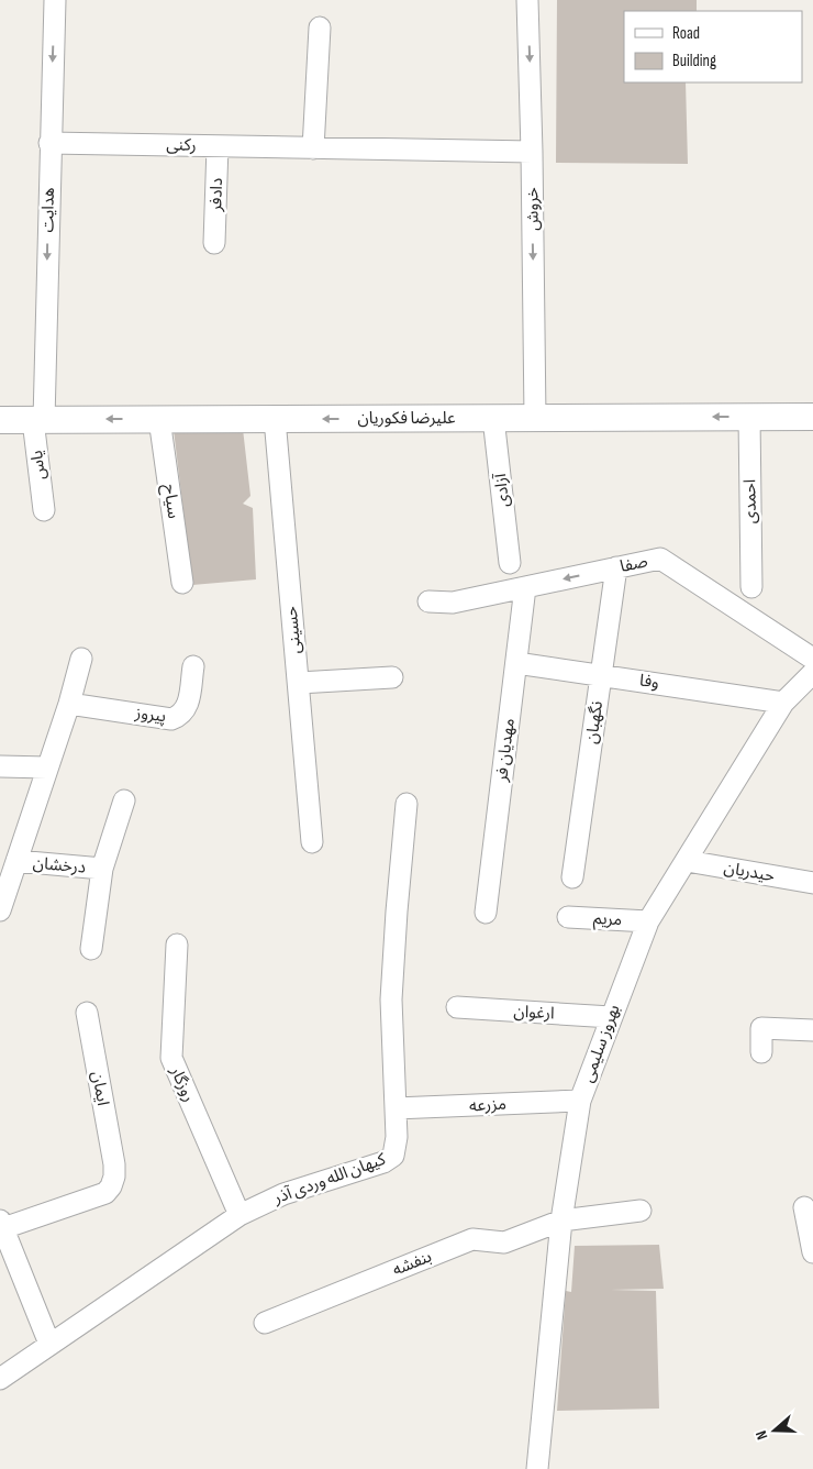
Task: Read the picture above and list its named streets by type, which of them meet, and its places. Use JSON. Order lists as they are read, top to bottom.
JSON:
{
  "streets": {
    "street": [
      "رکنی",
      "دادفر",
      "خروش",
      "هدایت",
      "علیرضا فکوریان",
      "یاس",
      "آزادی",
      "سیاح",
      "احمدی",
      "صفا",
      "حسینی",
      "وفا",
      "پیروز",
      "نگهبان",
      "مهدیان فر",
      "درخشان",
      "حیدریان",
      "مریم",
      "ارغوان",
      "بهروز سلیمی",
      "روزگار",
      "ایمان",
      "مزرعه",
      "کیهان الله وردی آذر",
      "بنفشه"
    ]
  },
  "crossings": [
    ["رکنی", "دادفر"],
    ["رکنی", "خروش"],
    ["رکنی", "هدایت"],
    ["خروش", "علیرضا فکوریان"],
    ["هدایت", "علیرضا فکوریان"],
    ["هدایت", "یاس"],
    ["علیرضا فکوریان", "یاس"],
    ["علیرضا فکوریان", "آزادی"],
    ["علیرضا فکوریان", "سیاح"],
    ["علیرضا فکوریان", "احمدی"],
    ["علیرضا فکوریان", "حسینی"],
    ["صفا", "نگهبان"],
    ["صفا", "مهدیان فر"],
    ["وفا", "نگهبان"],
    ["وفا", "مهدیان فر"],
    ["وفا", "بهروز سلیمی"],
    ["حیدریان", "بهروز سلیمی"],
    ["مریم", "بهروز سلیمی"],
    ["ارغوان", "بهروز سلیمی"],
    ["بهروز سلیمی", "مزرعه"],
    ["بهروز سلیمی", "بنفشه"],
    ["روزگار", "کیهان الله وردی آذر"],
    ["مزرعه", "کیهان الله وردی آذر"]
  ],
  "one_way": ["خروش", "هدایت", "علیرضا فکوریان"],
  "legend": ["Road", "Building"],
  "north": "left"
}
